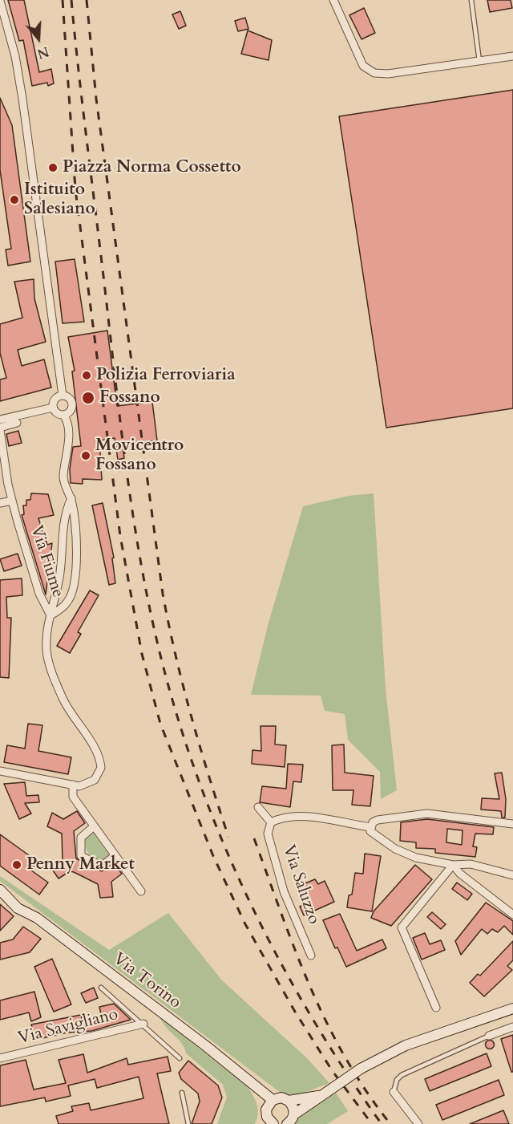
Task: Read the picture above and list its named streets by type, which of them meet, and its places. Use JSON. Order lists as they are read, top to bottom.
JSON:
{
  "streets": {
    "street": [
      "Via Fiume",
      "Via Saluzzo",
      "Via Torino",
      "Via Savigliano"
    ]
  },
  "places": [
    "Piazza Norma Cossetto",
    "Istituito Salesiano",
    "Polizia Ferroviaria",
    "Fossano",
    "Movicentro Fossano",
    "Penny Market"
  ],
  "north": "bottom"
}
